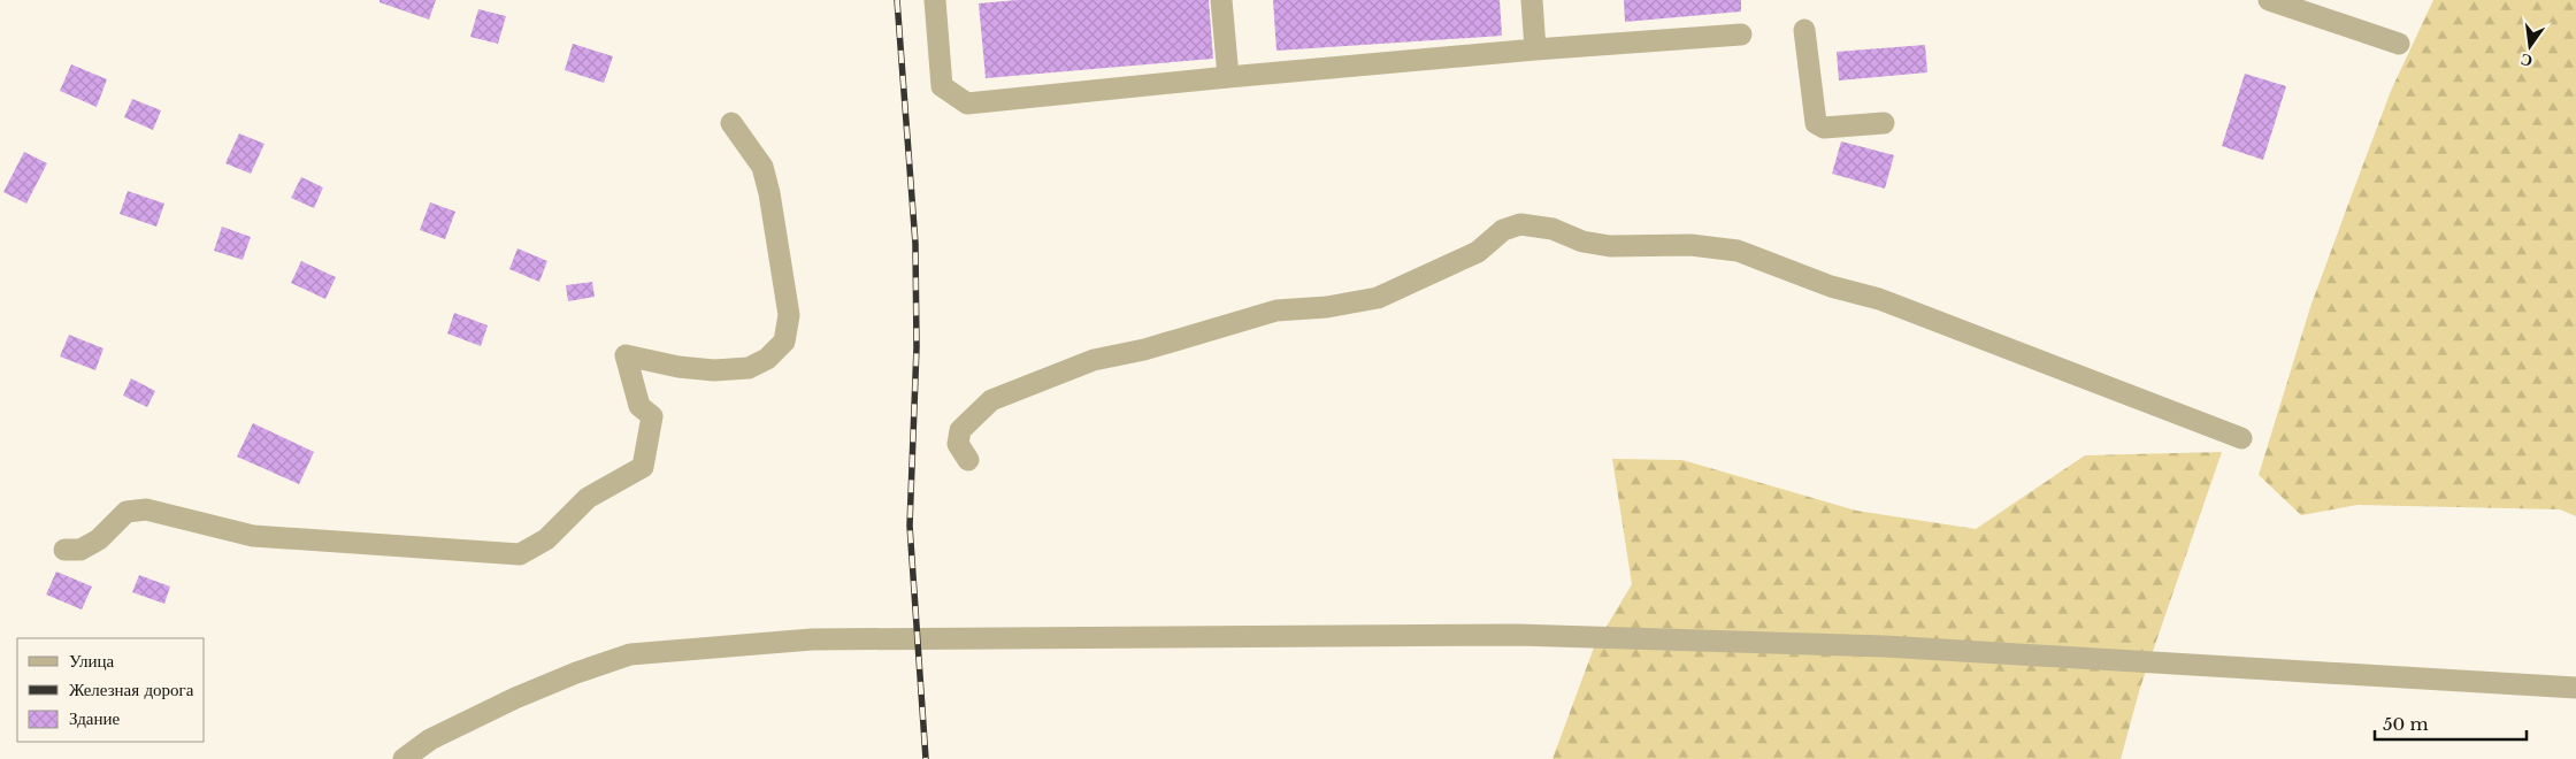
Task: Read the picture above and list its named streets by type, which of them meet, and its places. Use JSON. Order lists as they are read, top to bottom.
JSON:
{
  "legend": ["Улица", "Железная дорога", "Здание"],
  "scale_bar": "50 m",
  "north": "bottom"
}
